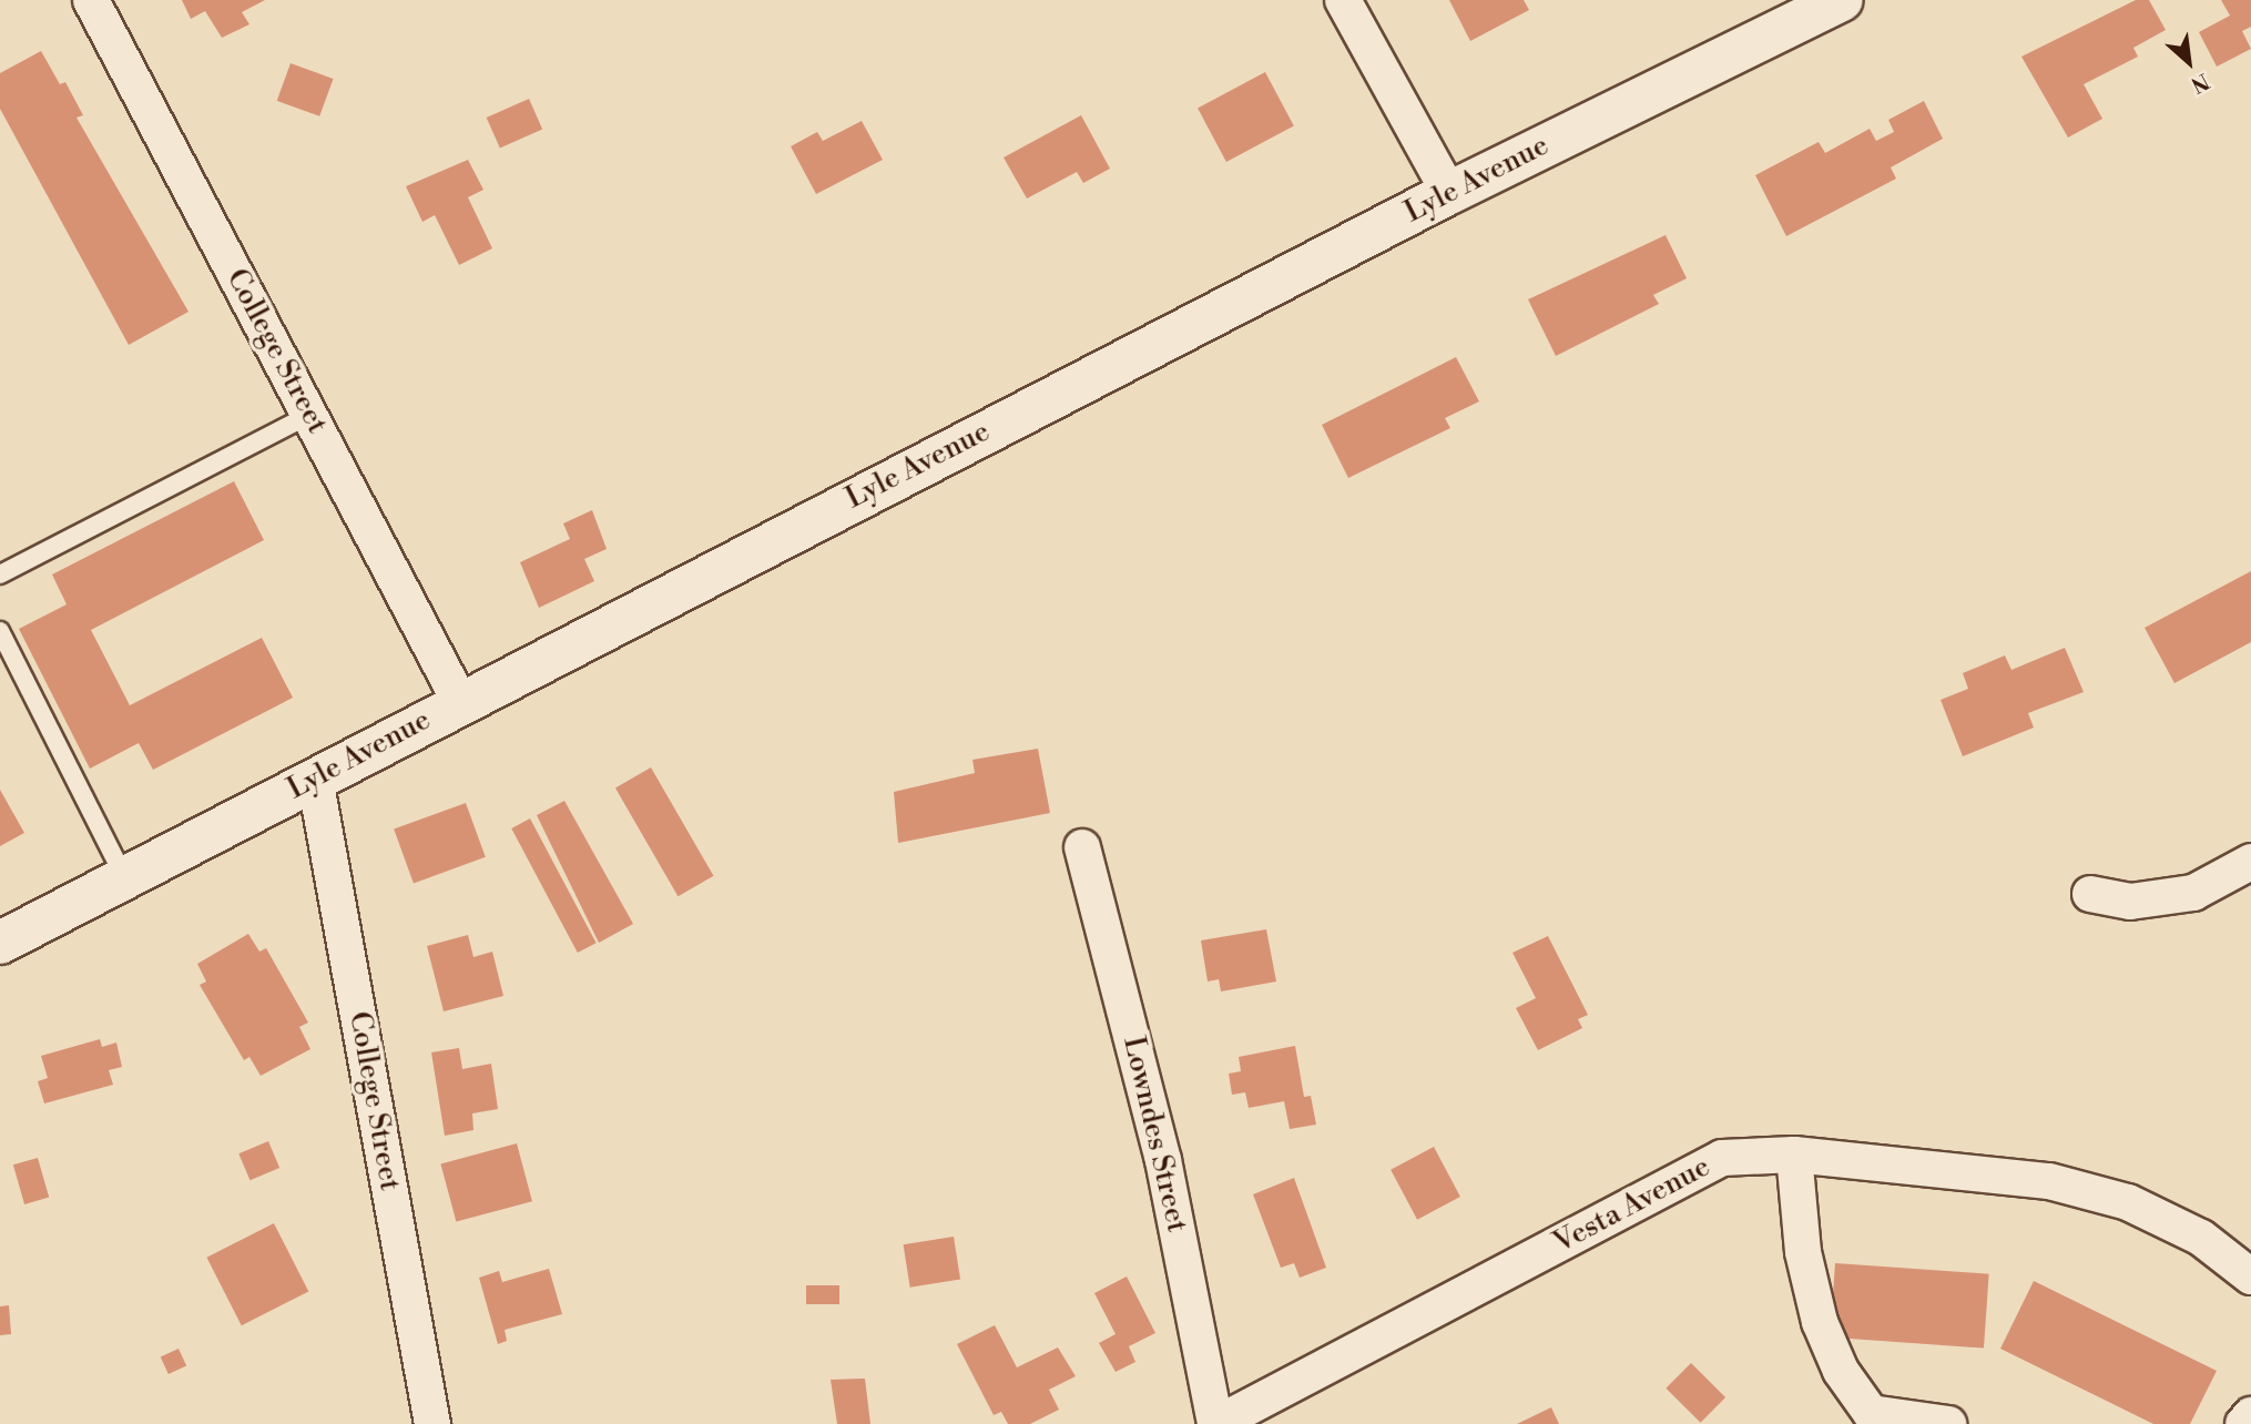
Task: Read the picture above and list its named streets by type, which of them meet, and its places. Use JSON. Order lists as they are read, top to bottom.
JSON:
{
  "streets": {
    "street": [
      "Lyle Avenue",
      "College Street",
      "Lowndes Street",
      "Vesta Avenue"
    ]
  },
  "crossings": [
    ["Lyle Avenue", "College Street"],
    ["Lowndes Street", "Vesta Avenue"]
  ],
  "north": "bottom right"
}
